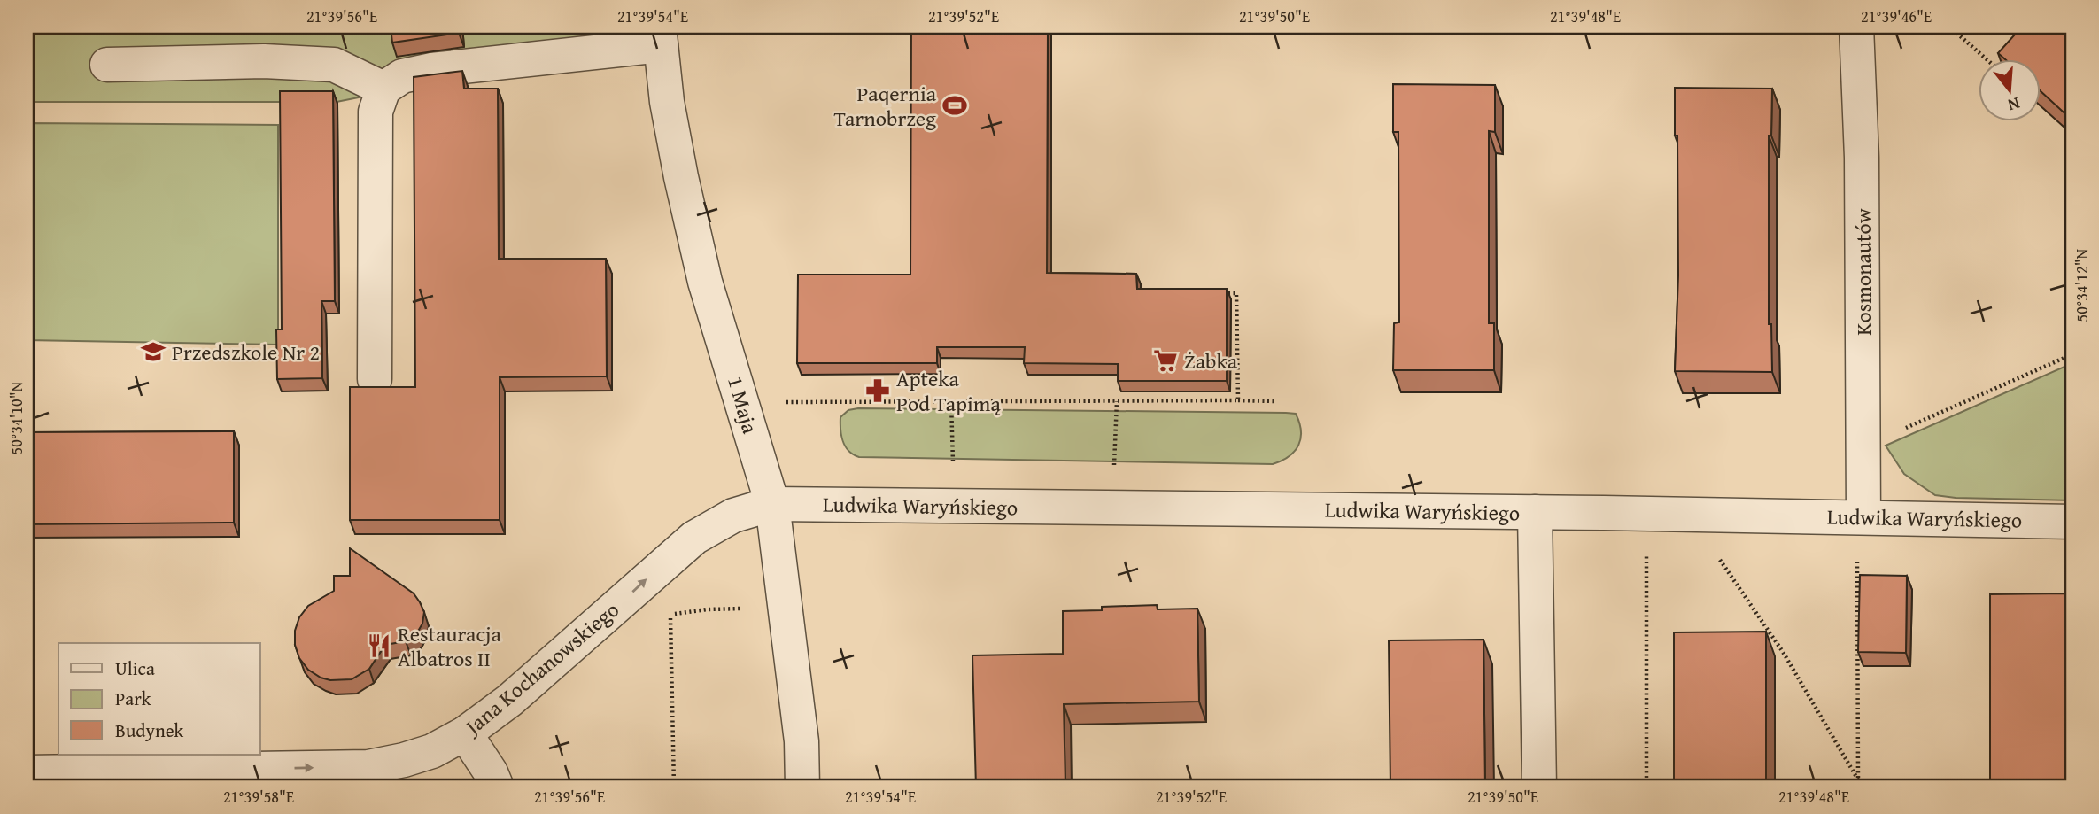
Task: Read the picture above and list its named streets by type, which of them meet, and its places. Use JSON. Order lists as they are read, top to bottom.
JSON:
{
  "streets": {
    "street": [
      "Kosmonautów",
      "1 Maja",
      "Ludwika Waryńskiego",
      "Jana Kochanowskiego"
    ]
  },
  "crossings": [
    ["Kosmonautów", "Ludwika Waryńskiego"],
    ["1 Maja", "Ludwika Waryńskiego"],
    ["1 Maja", "Jana Kochanowskiego"],
    ["Ludwika Waryńskiego", "Jana Kochanowskiego"]
  ],
  "one_way": ["Jana Kochanowskiego"],
  "places": {
    "sports": ["Paqernia Tarnobrzeg"],
    "school or university": ["Przedszkole Nr 2"],
    "supermarket": ["Żabka"],
    "pharmacy": ["Apteka Pod Tapimą"],
    "restaurant": ["Restauracja Albatros II"]
  },
  "legend": ["Ulica", "Park", "Budynek"],
  "north": "bottom",
  "coordinates": [
    "21°39'56\"E",
    "21°39'54\"E",
    "21°39'52\"E",
    "21°39'50\"E",
    "21°39'48\"E",
    "21°39'46\"E",
    "50°34'12\"N",
    "50°34'10\"N",
    "21°39'58\"E"
  ]
}
